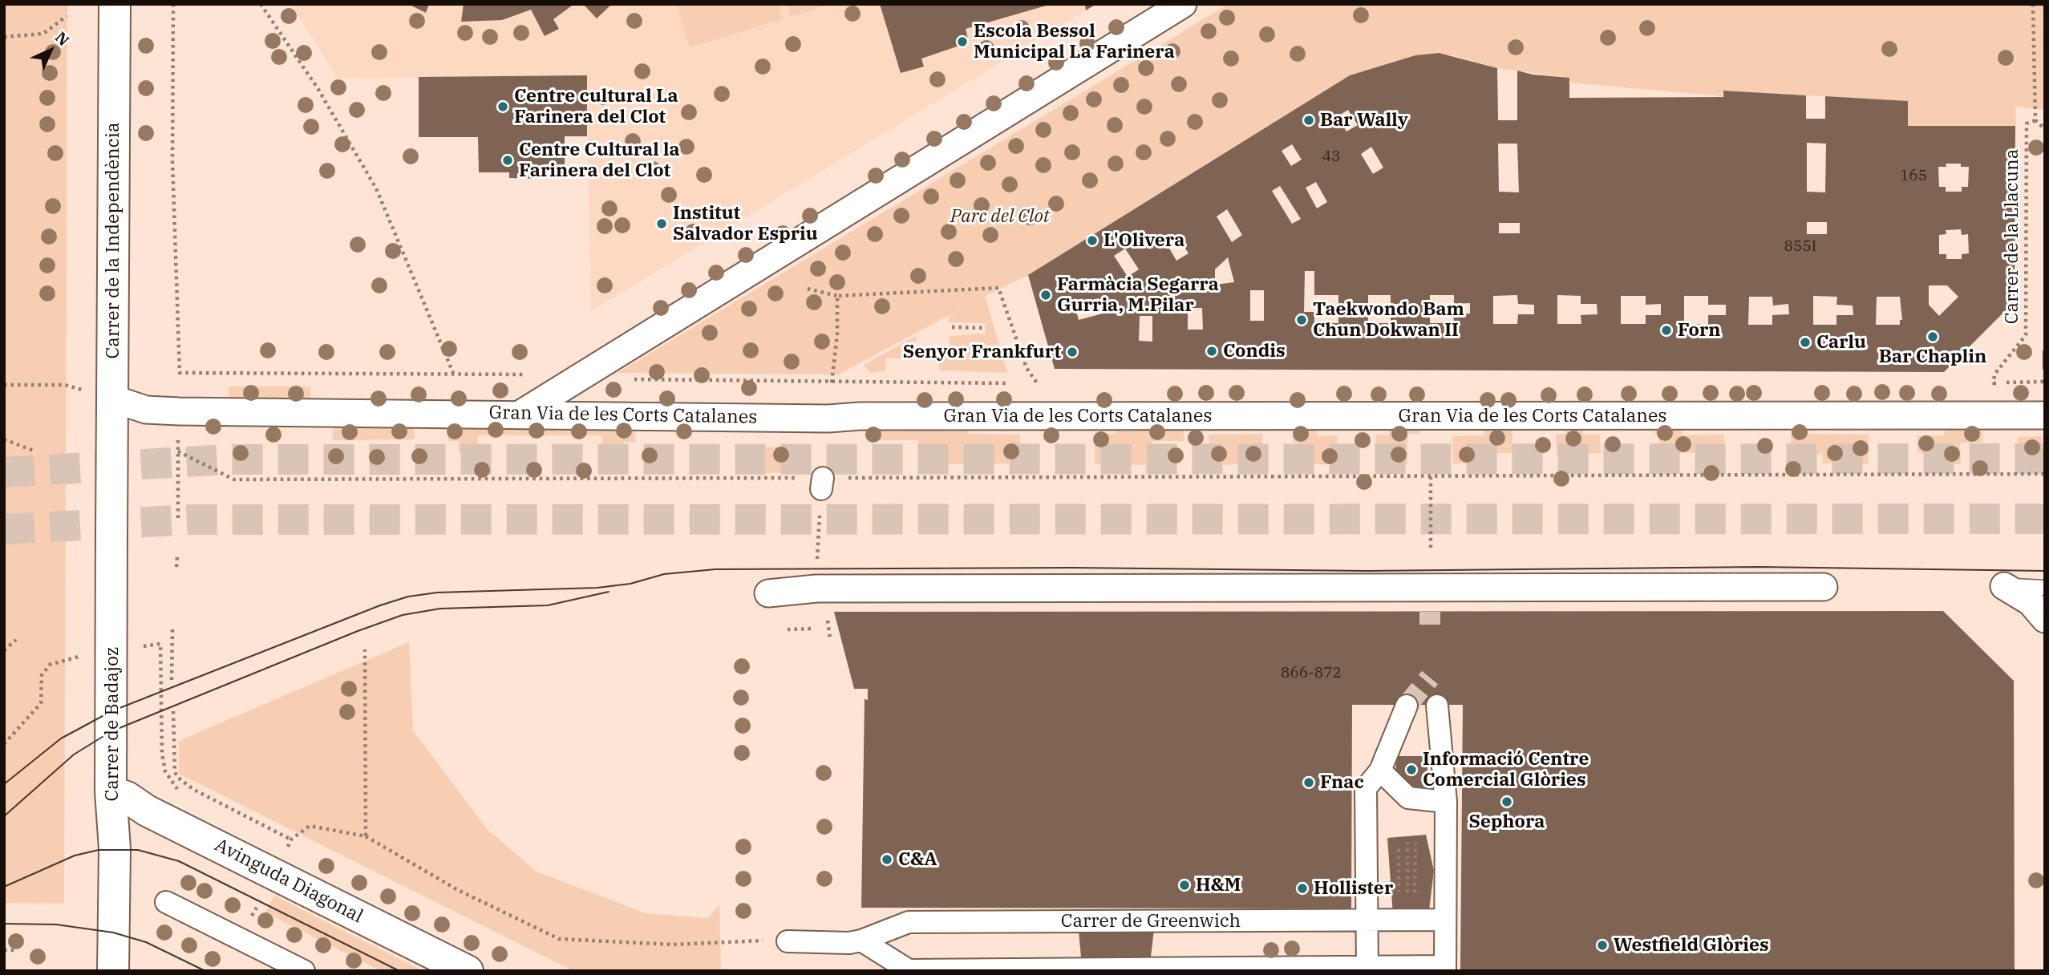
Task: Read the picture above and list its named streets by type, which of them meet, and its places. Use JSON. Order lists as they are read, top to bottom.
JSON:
{
  "streets": {
    "street": [
      "Carrer de la Independència",
      "Gran Via de les Corts Catalanes",
      "Carrer de Badajoz",
      "Avinguda Diagonal",
      "Carrer de Greenwich"
    ],
    "path": ["Carrer de la Llacuna"]
  },
  "crossings": [
    ["Carrer de la Independència", "Gran Via de les Corts Catalanes"],
    ["Carrer de la Independència", "Carrer de Badajoz"],
    ["Carrer de Badajoz", "Avinguda Diagonal"]
  ],
  "parks": ["Parc del Clot"],
  "places": [
    "Escola Bessol Municipal La Farinera",
    "Centre cultural La Farinera del Clot",
    "Bar Wally",
    "Centre Cultural la Farinera del Clot",
    "Institut Salvador Espriu",
    "L'Olivera",
    "Farmàcia Segarra Gurria, M.Pilar",
    "Taekwondo Bam Chun Dokwan II",
    "Forn",
    "Bar Chaplin",
    "Carlu",
    "Condis",
    "Senyor Frankfurt",
    "Informació Centre Comercial Glòries",
    "Fnac",
    "Sephora",
    "C&A",
    "H&M",
    "Hollister",
    "Westfield Glòries"
  ],
  "house_numbers": [
    "43",
    "165",
    "855I",
    "866-872"
  ],
  "north": "top right"
}
